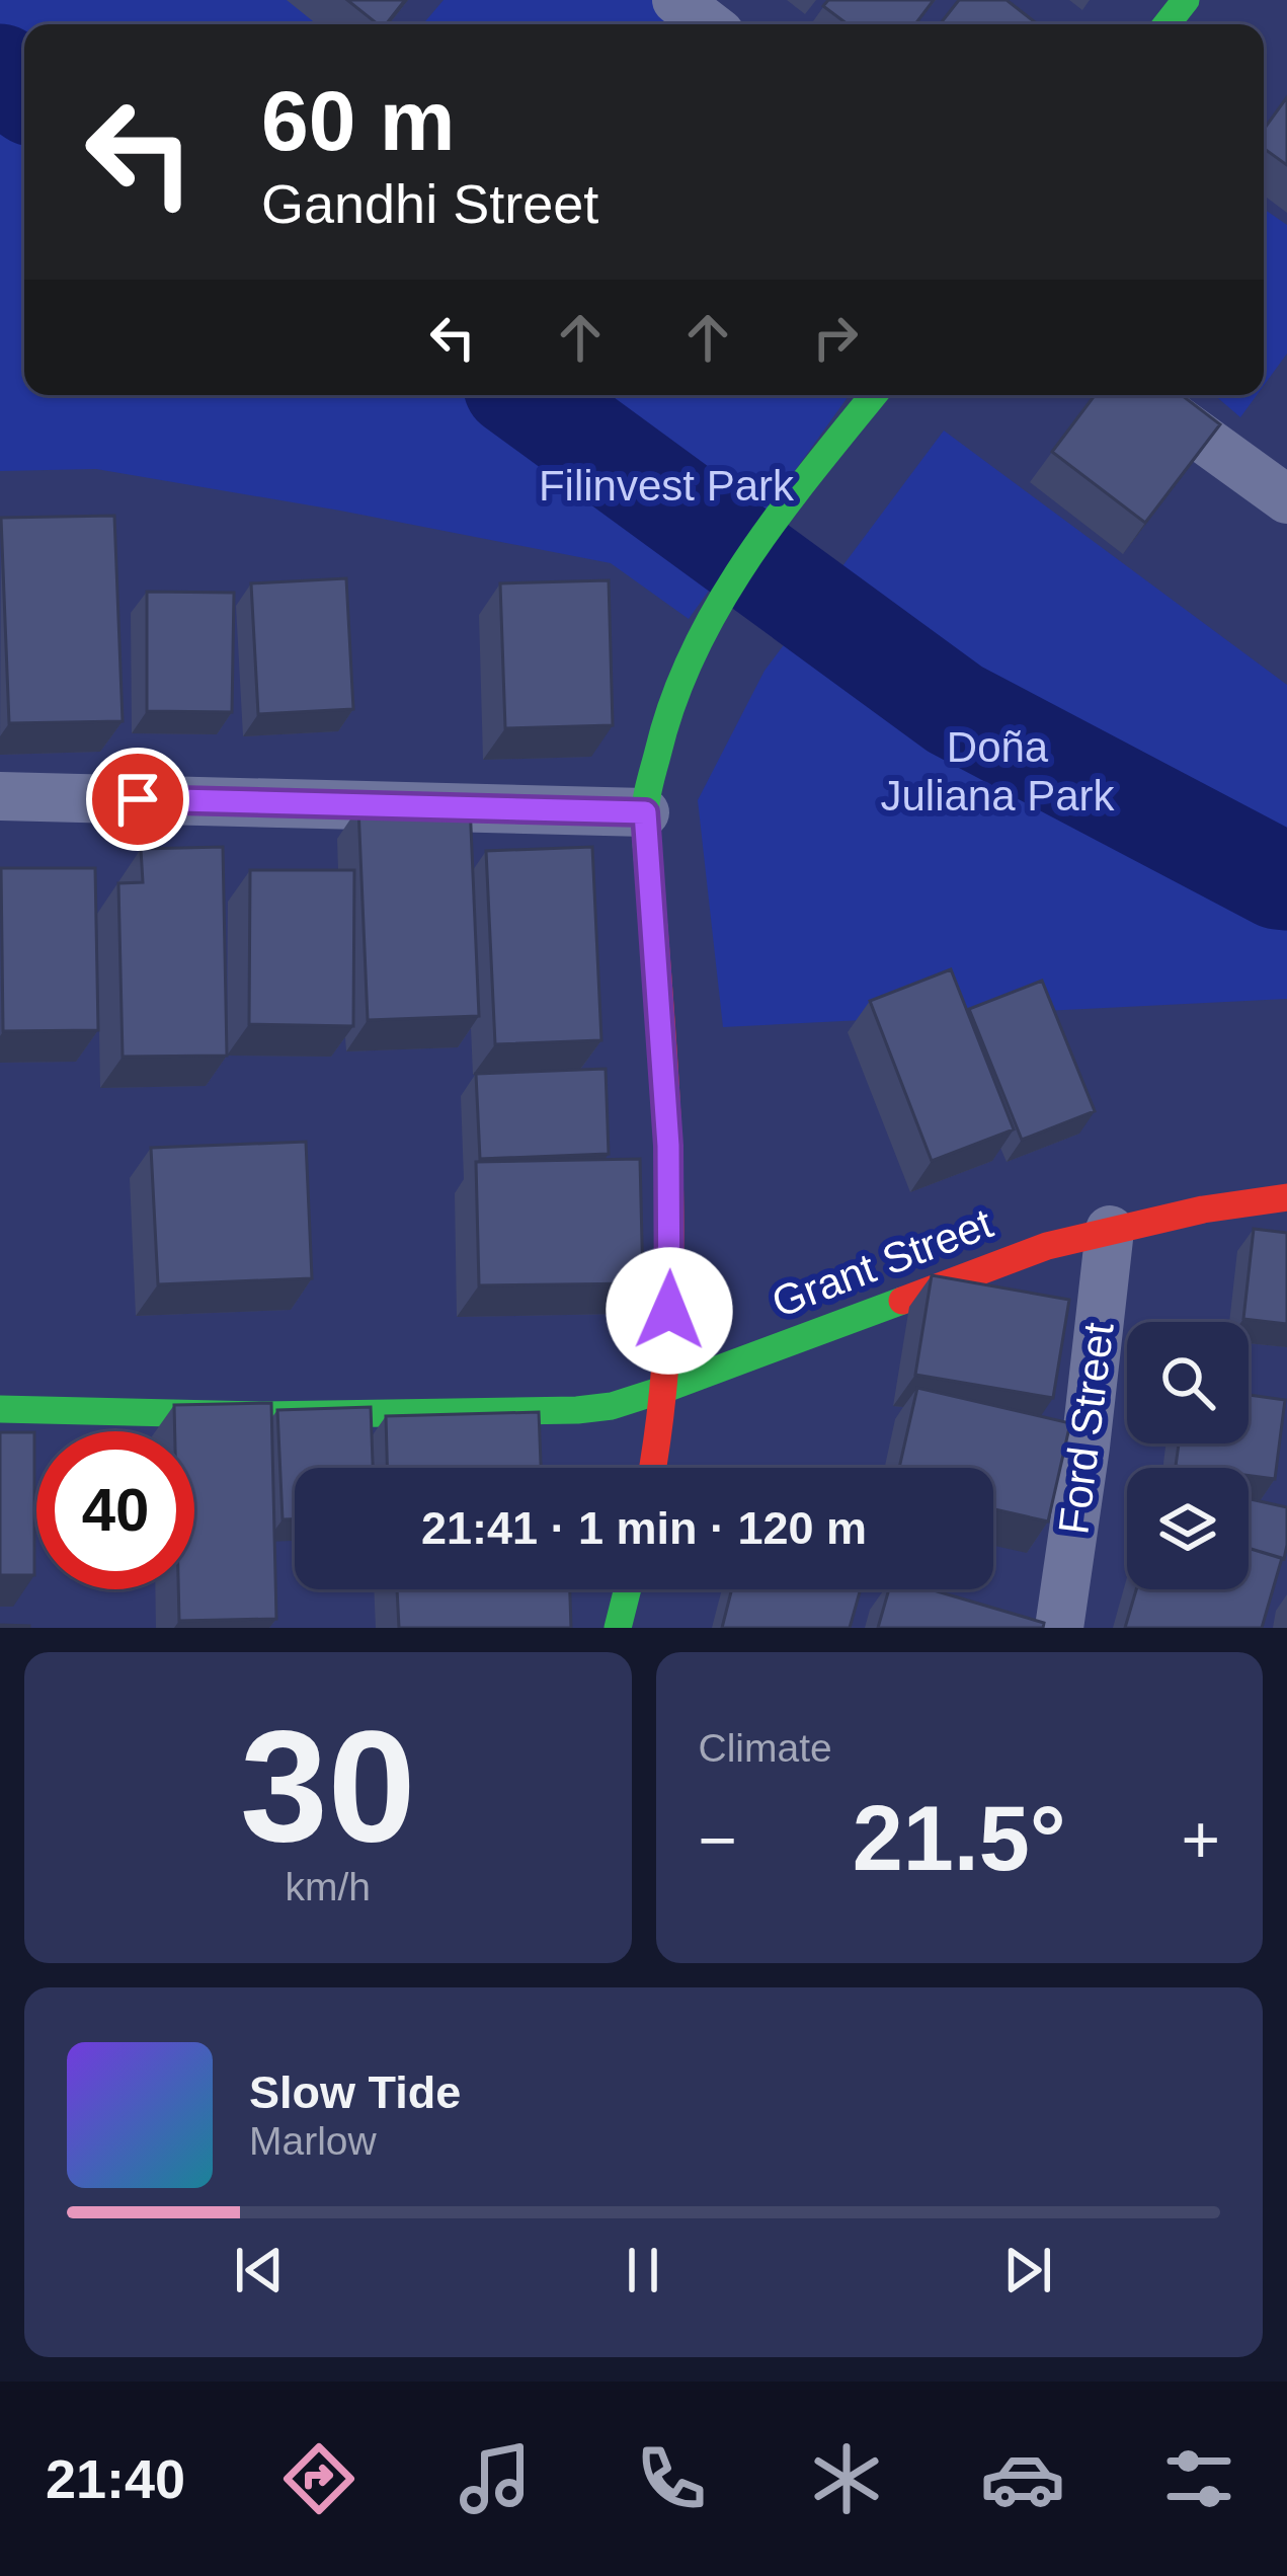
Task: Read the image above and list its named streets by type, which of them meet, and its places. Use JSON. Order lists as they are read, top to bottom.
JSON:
{
  "streets": {
    "street": ["Grant Street", "Ford Street"]
  },
  "crossings": [
    ["Grant Street", "Ford Street"]
  ],
  "parks": ["Filinvest Park", "Doña Juliana Park"],
  "page": {
    "turn": ["60 m", "Gandhi Street"],
    "limit": "40",
    "trip": "21:41 · 1 min · 120 m",
    "tile": [
      ["30", "km/h"],
      "Climate"
    ],
    "heat": ["−", "21.5°", "+"],
    "song": ["Slow Tide", "Marlow"],
    "tabs": "21:40"
  }
}
